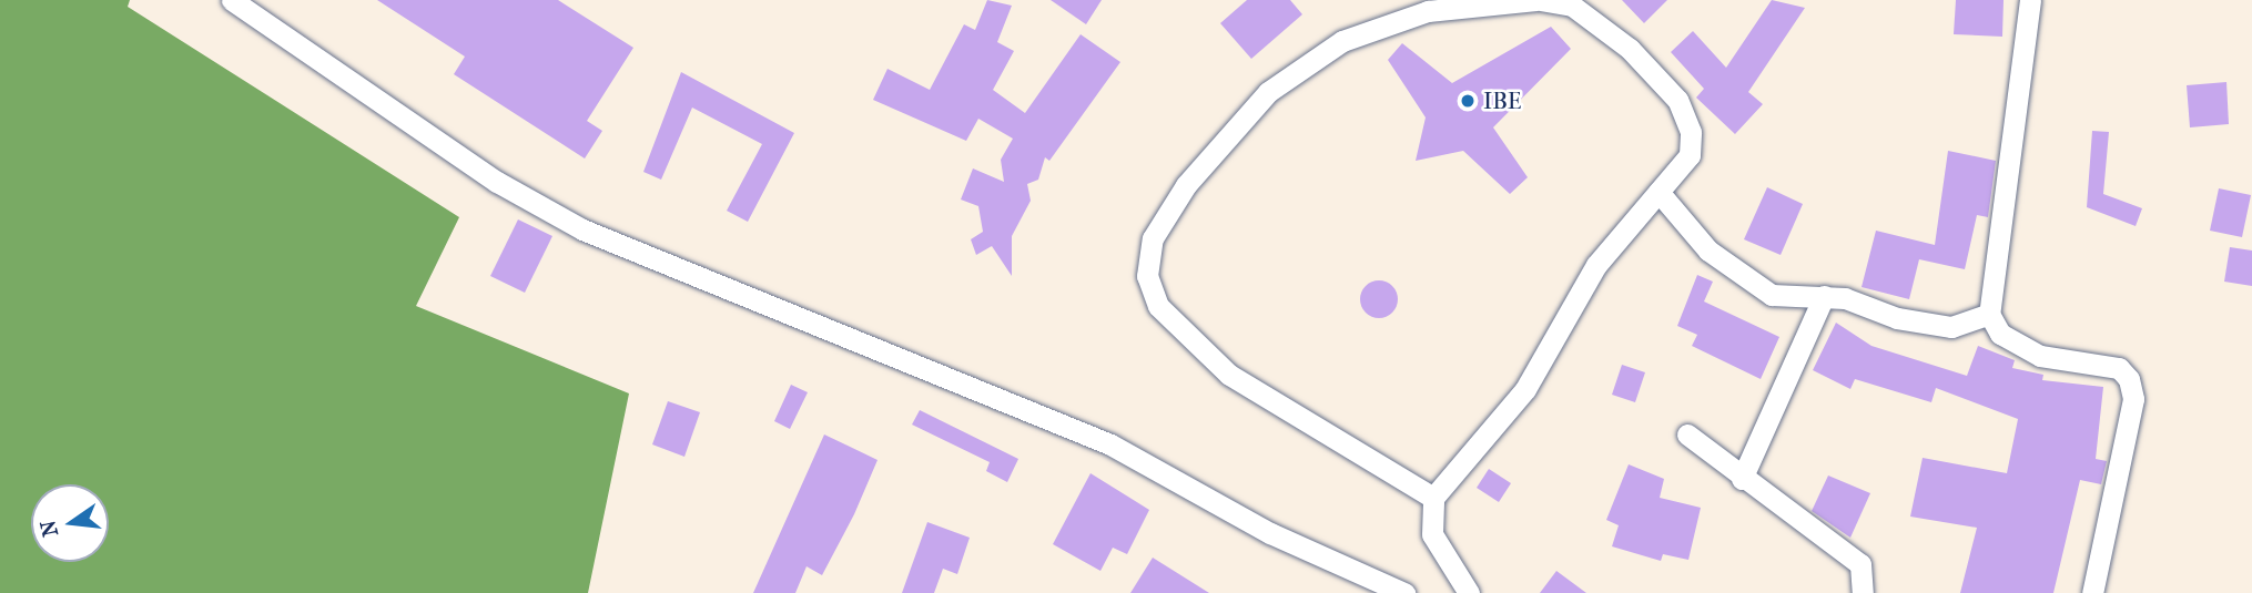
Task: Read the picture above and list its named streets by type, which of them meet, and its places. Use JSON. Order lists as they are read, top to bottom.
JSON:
{
  "places": ["IBE"],
  "north": "left"
}
